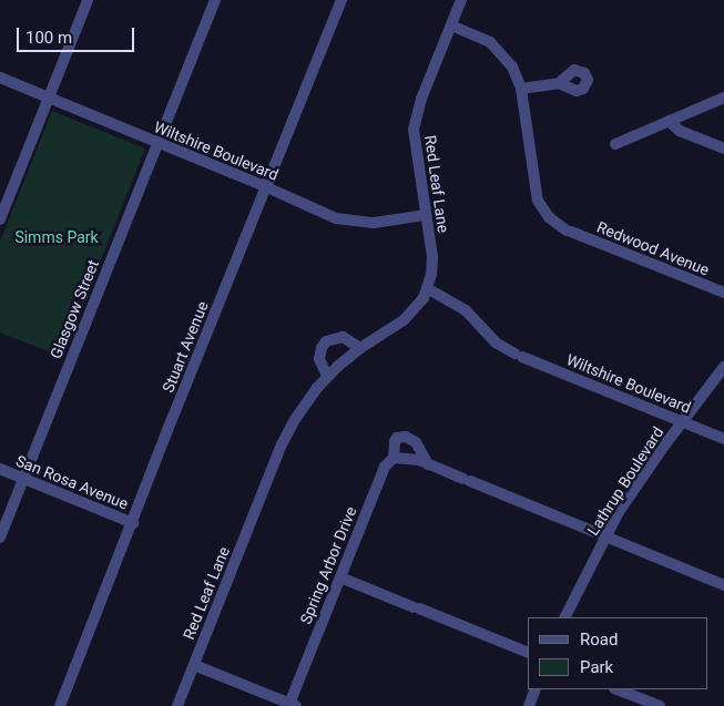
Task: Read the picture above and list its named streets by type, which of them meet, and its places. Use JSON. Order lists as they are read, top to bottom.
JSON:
{
  "streets": {
    "street": [
      "Wiltshire Boulevard",
      "Red Leaf Lane",
      "Redwood Avenue",
      "Glasgow Street",
      "Stuart Avenue",
      "Lathrup Boulevard",
      "San Rosa Avenue",
      "Spring Arbor Drive"
    ]
  },
  "crossings": [
    ["Wiltshire Boulevard", "Red Leaf Lane"],
    ["Wiltshire Boulevard", "Glasgow Street"],
    ["Wiltshire Boulevard", "Stuart Avenue"],
    ["Wiltshire Boulevard", "Lathrup Boulevard"],
    ["Red Leaf Lane", "Redwood Avenue"],
    ["Glasgow Street", "San Rosa Avenue"],
    ["Stuart Avenue", "San Rosa Avenue"]
  ],
  "parks": ["Simms Park"],
  "legend": ["Road", "Park"],
  "scale_bar": "100 m"
}
